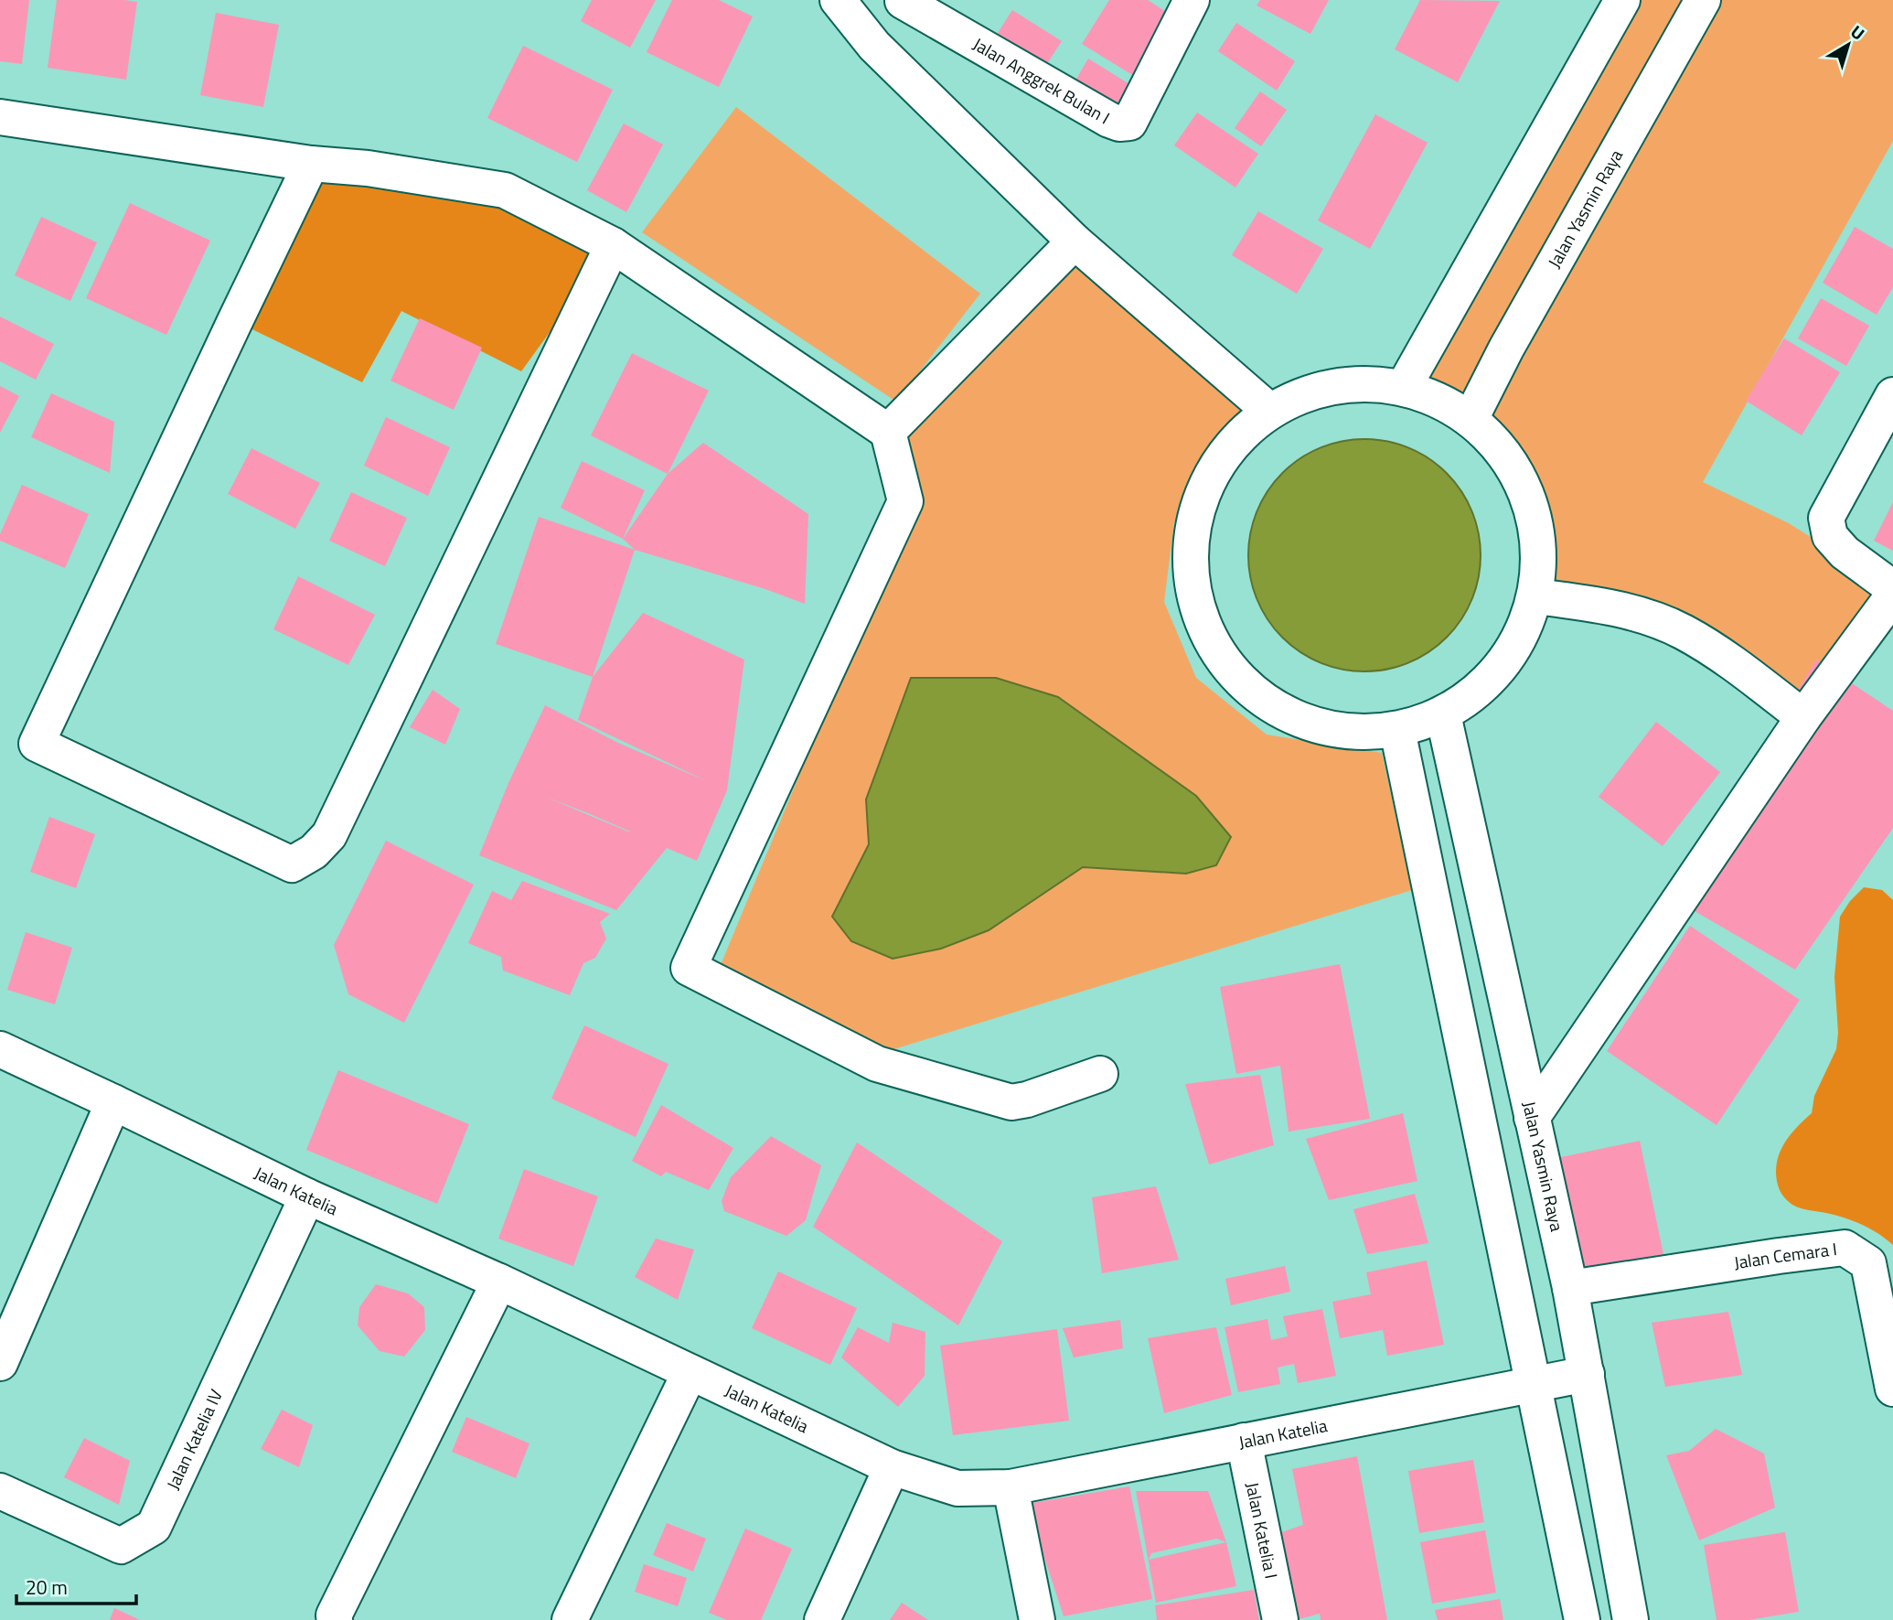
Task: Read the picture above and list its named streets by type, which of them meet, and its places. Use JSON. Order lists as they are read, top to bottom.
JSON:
{
  "streets": {
    "street": [
      "Jalan Anggrek Bulan I",
      "Jalan Yasmin Raya",
      "Jalan Katelia",
      "Jalan Cemara I",
      "Jalan Katelia IV",
      "Jalan Katelia I"
    ]
  },
  "crossings": [
    ["Jalan Yasmin Raya", "Jalan Katelia"],
    ["Jalan Yasmin Raya", "Jalan Cemara I"],
    ["Jalan Katelia", "Jalan Katelia IV"],
    ["Jalan Katelia", "Jalan Katelia I"]
  ],
  "scale_bar": "20 m",
  "north": "top right"
}
